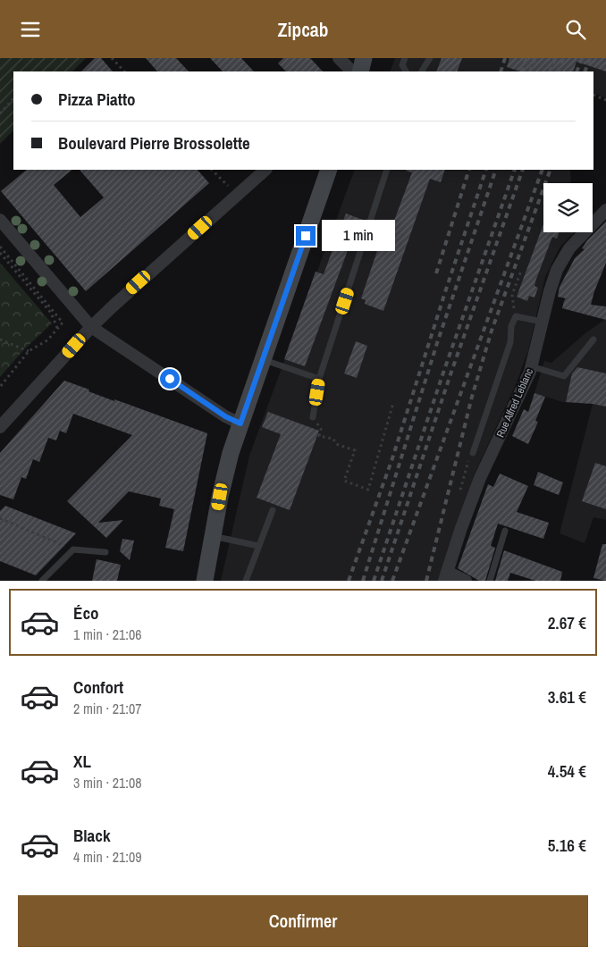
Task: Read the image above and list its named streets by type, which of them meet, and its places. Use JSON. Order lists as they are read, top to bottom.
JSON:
{
  "streets": {
    "street": ["Rue Alfred Leblanc"]
  },
  "page": {
    "header": "Zipcab",
    "banner": ["Pizza Piatto", "Boulevard Pierre Brossolette"],
    "bubble": "1 min",
    "list": [
      {
        "name": "Éco",
        "note": "1 min · 21:06",
        "value": "2.67 €"
      },
      {
        "name": "Confort",
        "note": "2 min · 21:07",
        "value": "3.61 €"
      },
      {
        "name": "XL",
        "note": "3 min · 21:08",
        "value": "4.54 €"
      },
      {
        "name": "Black",
        "note": "4 min · 21:09",
        "value": "5.16 €"
      }
    ],
    "buttons": "Confirmer"
  }
}
